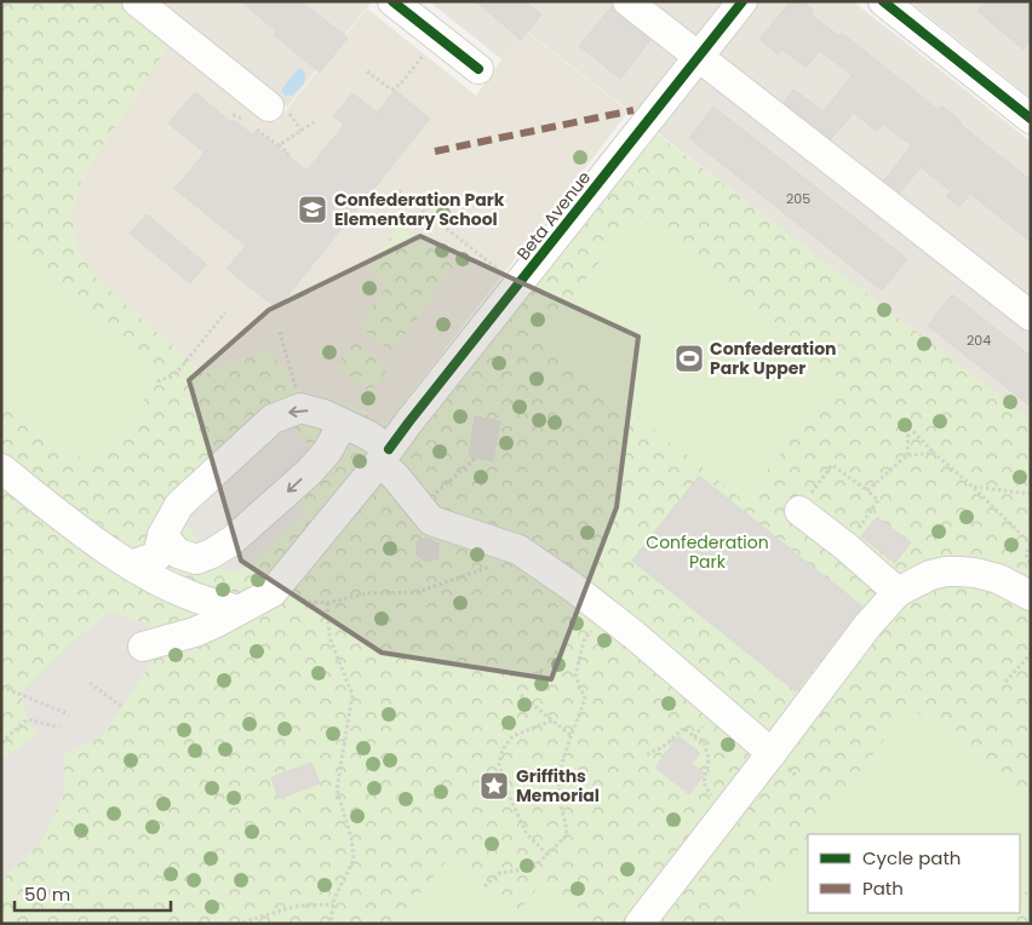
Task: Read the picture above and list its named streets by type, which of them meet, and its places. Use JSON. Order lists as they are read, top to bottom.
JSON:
{
  "streets": {
    "street": ["Beta Avenue"]
  },
  "parks": ["Confederation Park"],
  "places": {
    "school or university": ["Confederation Park Elementary School"],
    "sports": ["Confederation Park Upper"],
    "place": ["Griffiths Memorial"]
  },
  "house_numbers": ["205", "204"],
  "legend": ["Cycle path", "Path"],
  "scale_bar": "50 m"
}
